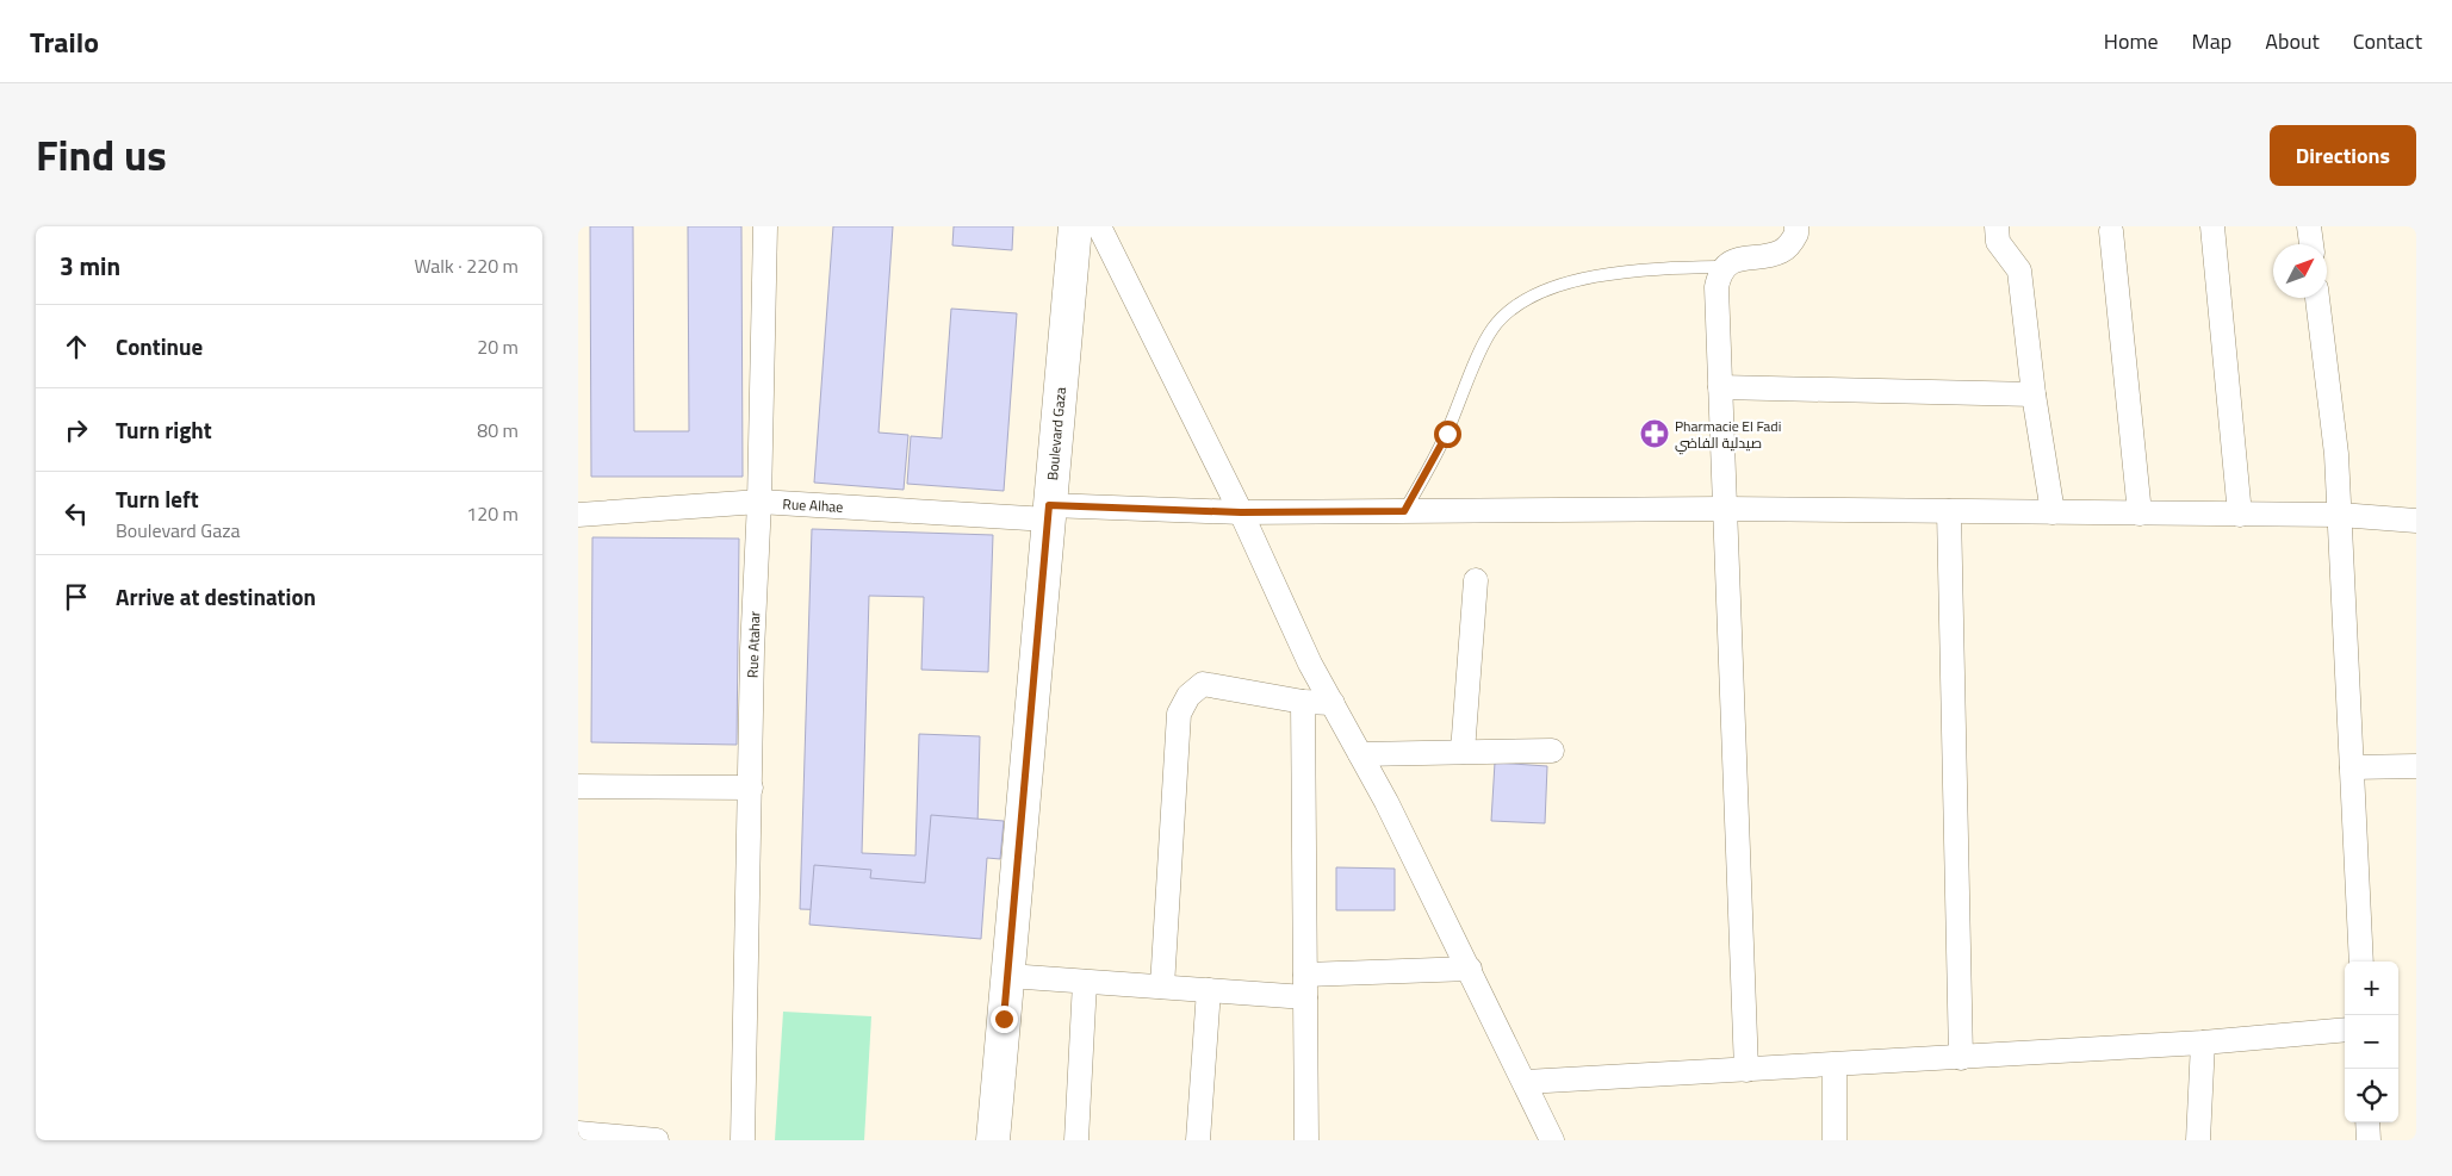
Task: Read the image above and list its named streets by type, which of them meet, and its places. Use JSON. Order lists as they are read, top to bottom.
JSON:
{
  "streets": {
    "main road": ["Boulevard Gaza"],
    "street": ["Rue Alhae", "Rue Atahar"]
  },
  "crossings": [
    ["Boulevard Gaza", "Rue Alhae"],
    ["Rue Alhae", "Rue Atahar"]
  ],
  "places": {
    "pharmacy": ["Pharmacie El Fadi صيدلية الفاضي"]
  },
  "north": "top right",
  "page": {
    "header": "Trailo",
    "nav": [
      "Home",
      "Map",
      "About",
      "Contact"
    ],
    "title": "Find us",
    "buttons": "Directions",
    "heading": ["3 min", "Walk · 220 m"],
    "list": [
      ["Continue", "20 m"],
      ["Turn right", "80 m"],
      ["Turn left", "Boulevard Gaza", "120 m"],
      "Arrive at destination"
    ],
    "map_buttons": ["+", "−"]
  }
}
